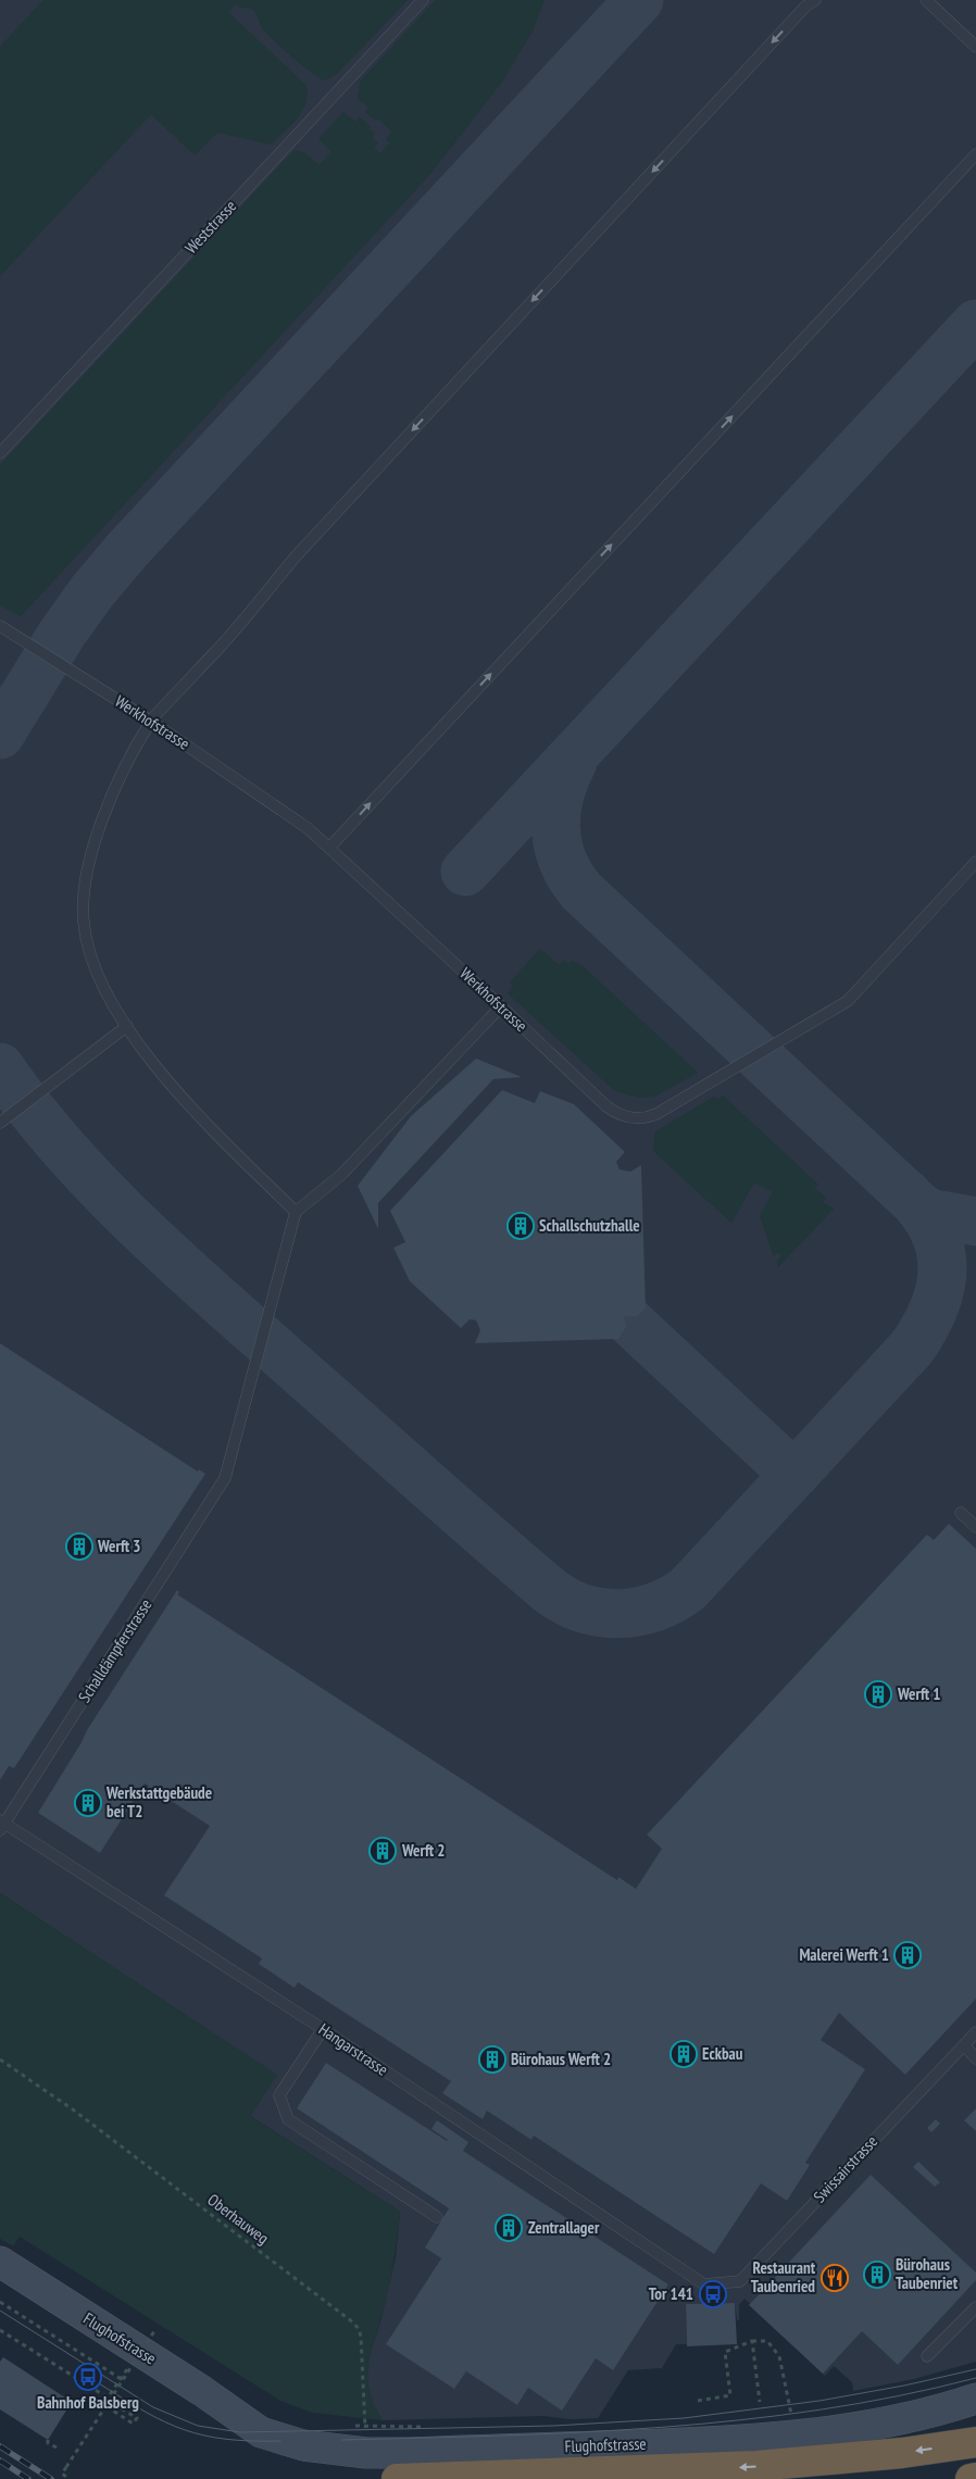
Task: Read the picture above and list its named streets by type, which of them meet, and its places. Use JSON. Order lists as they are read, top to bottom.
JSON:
{
  "streets": {
    "main road": ["Flughofstrasse"],
    "lane": [
      "Weststrasse",
      "Werkhofstrasse",
      "Schalldämpferstrasse",
      "Hangarstrasse",
      "Swissairstrasse"
    ],
    "path": ["Oberhauweg"]
  },
  "crossings": [
    ["Schalldämpferstrasse", "Hangarstrasse"],
    ["Hangarstrasse", "Swissairstrasse"],
    ["Oberhauweg", "Flughofstrasse"]
  ],
  "places": {
    "building": [
      "Schallschutzhalle",
      "Werft 3",
      "Werft 1",
      "Werkstattgebäude bei T2",
      "Werft 2",
      "Malerei Werft 1",
      "Eckbau",
      "Bürohaus Werft 2",
      "Zentrallager",
      "Bürohaus Taubenriet"
    ],
    "restaurant": ["Restaurant Taubenried"],
    "bus stop": ["Tor 141", "Bahnhof Balsberg"]
  }
}
